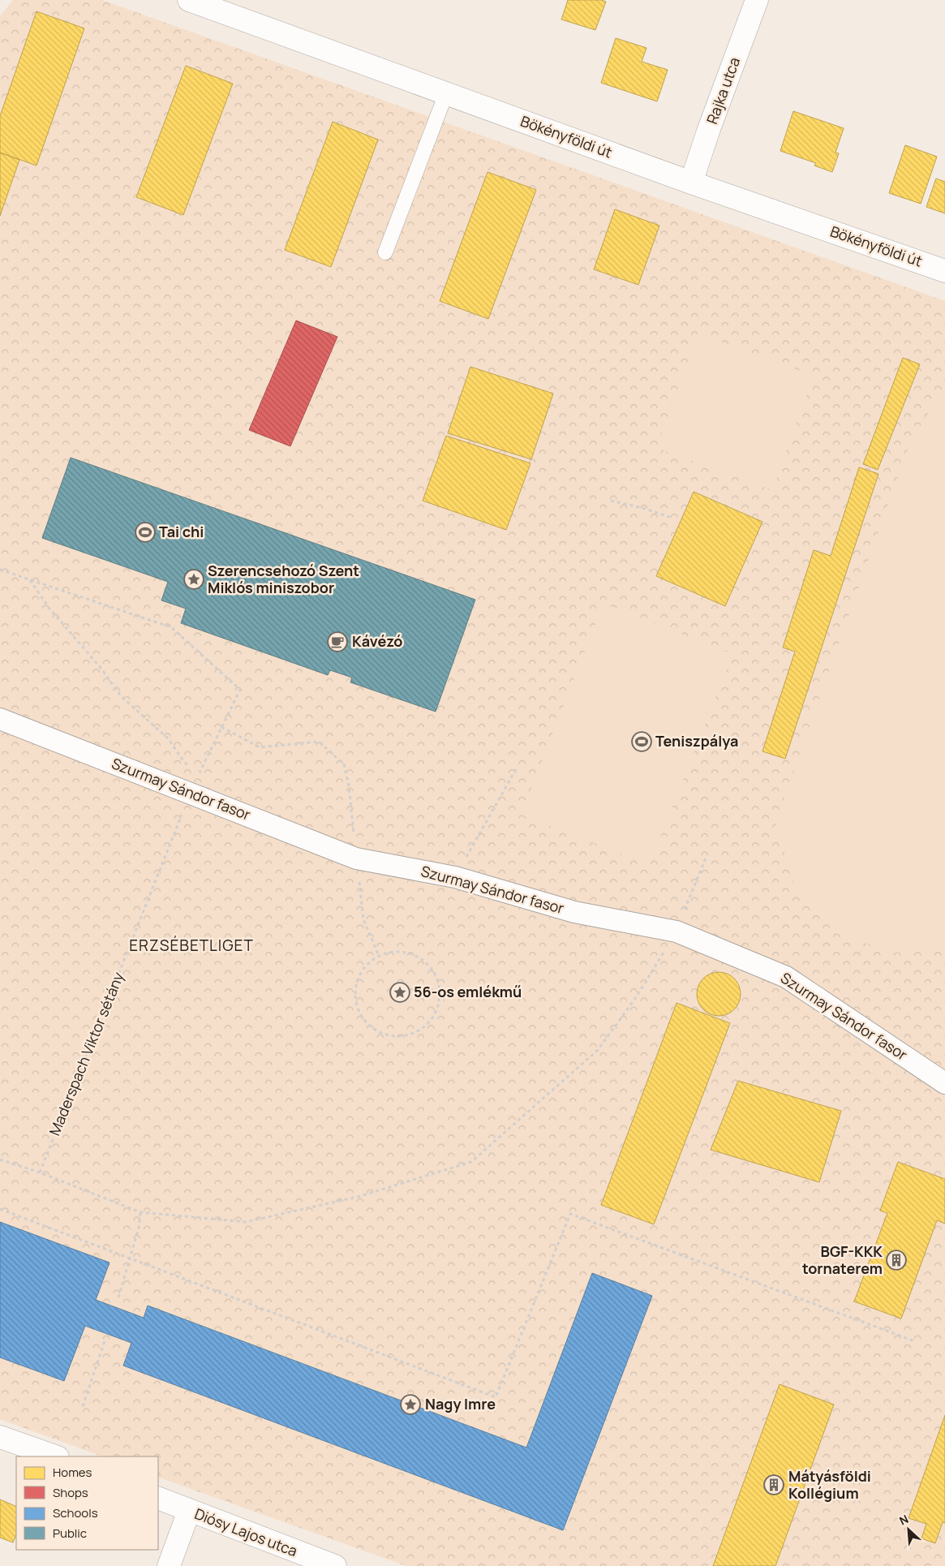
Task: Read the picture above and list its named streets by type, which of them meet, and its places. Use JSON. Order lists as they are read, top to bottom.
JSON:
{
  "streets": {
    "street": [
      "Rajka utca",
      "Bökényföldi út",
      "Szurmay Sándor fasor",
      "Diósy Lajos utca"
    ],
    "path": ["Maderspach Viktor sétány"]
  },
  "crossings": [
    ["Rajka utca", "Bökényföldi út"],
    ["Szurmay Sándor fasor", "Maderspach Viktor sétány"]
  ],
  "districts": ["ERZSÉBETLIGET"],
  "places": {
    "sports": ["Tai chi", "Teniszpálya"],
    "place": ["Szerencsehozó Szent Miklós miniszobor", "56-os emlékmű", "Nagy Imre"],
    "cafe": ["Kávézó"],
    "building": ["BGF-KKK tornaterem", "Mátyásföldi Kollégium"]
  },
  "legend": [
    "Homes",
    "Shops",
    "Schools",
    "Public"
  ],
  "north": "top left"
}
